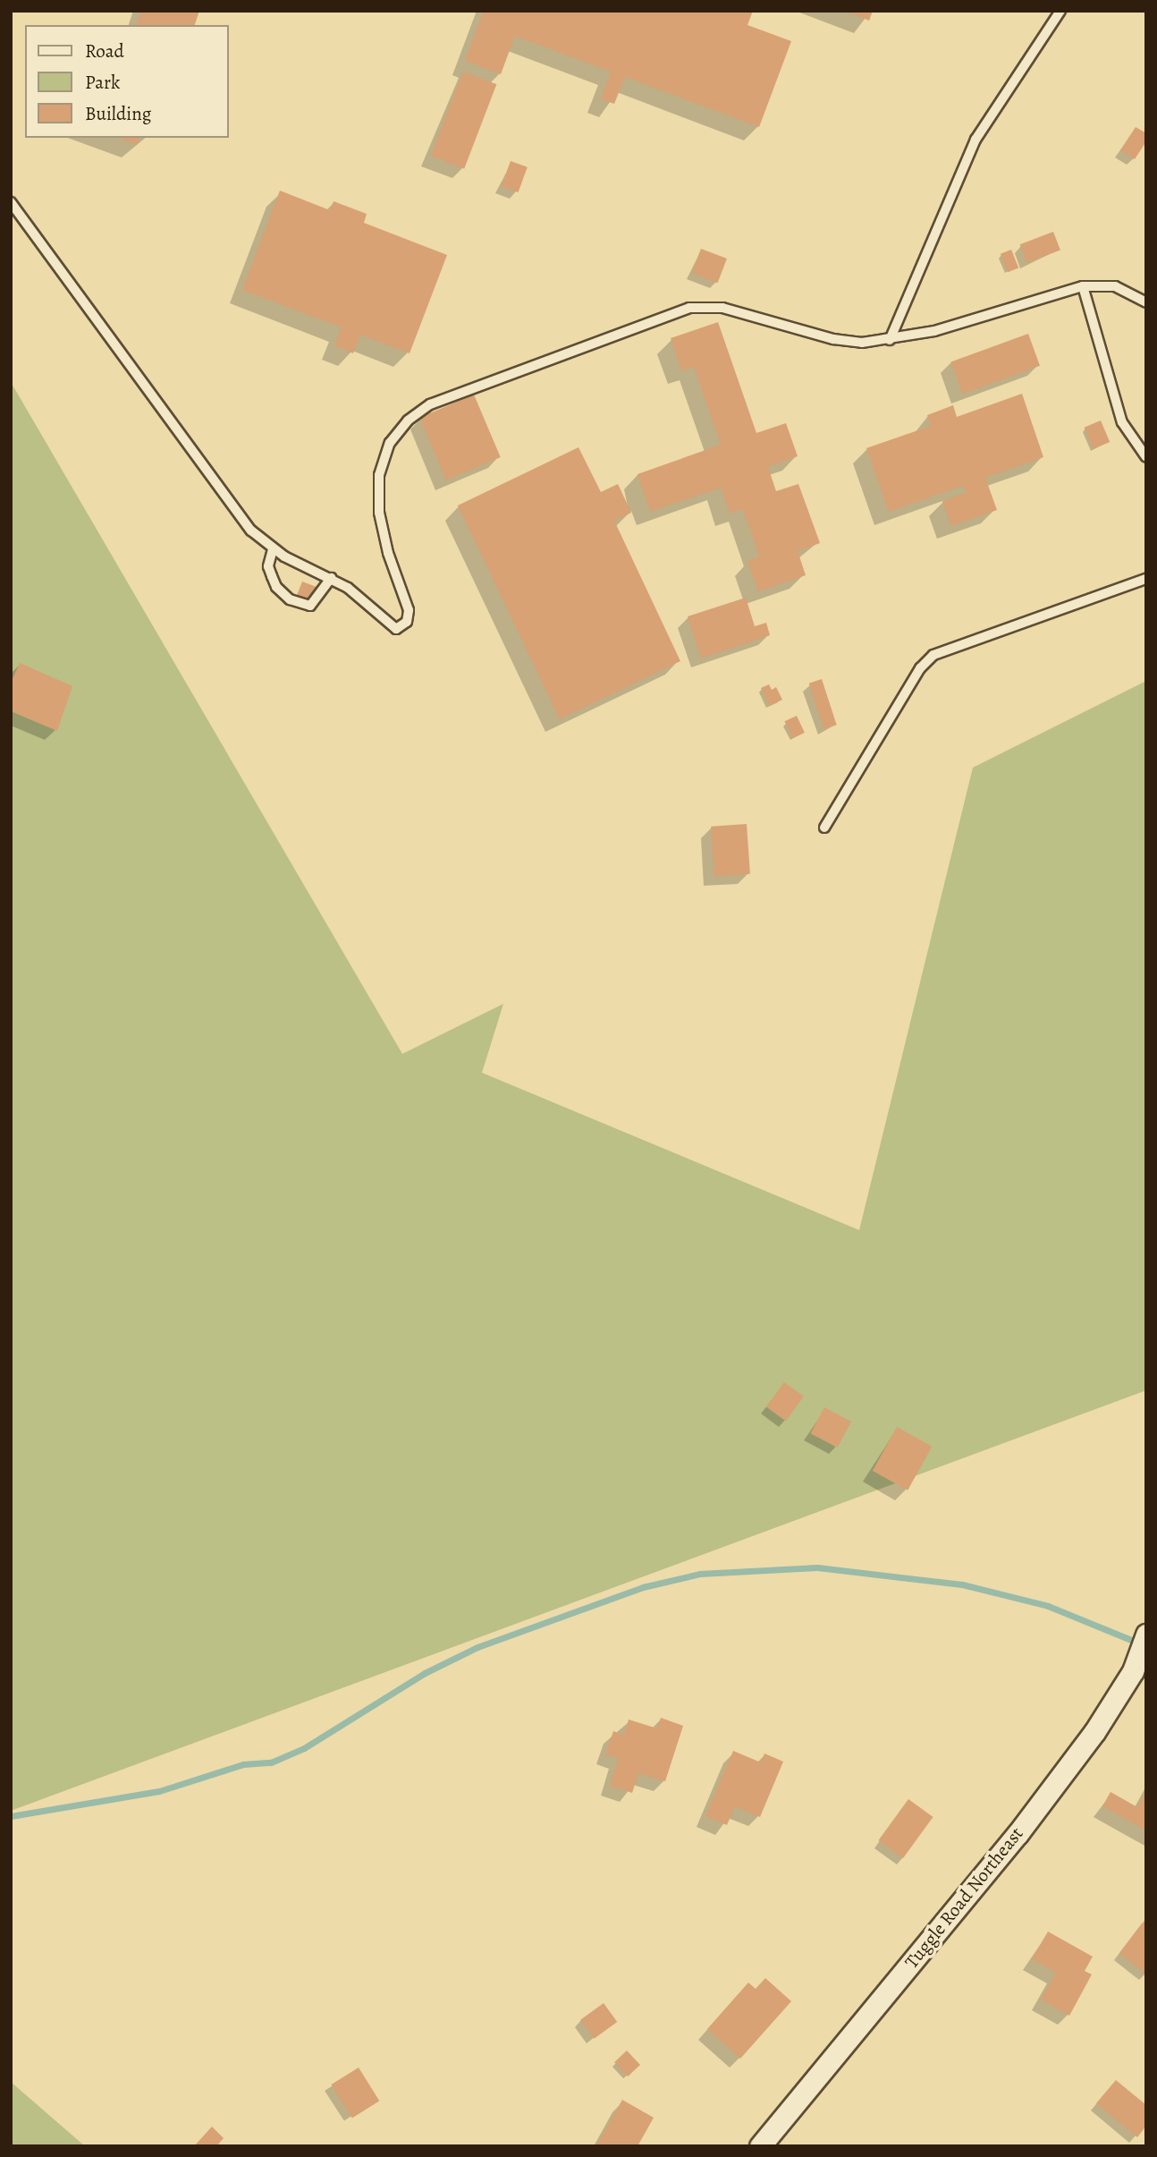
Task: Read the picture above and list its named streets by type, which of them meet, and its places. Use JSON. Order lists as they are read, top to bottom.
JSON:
{
  "streets": {
    "street": ["Tuggle Road Northeast"]
  },
  "legend": ["Road", "Park", "Building"]
}
